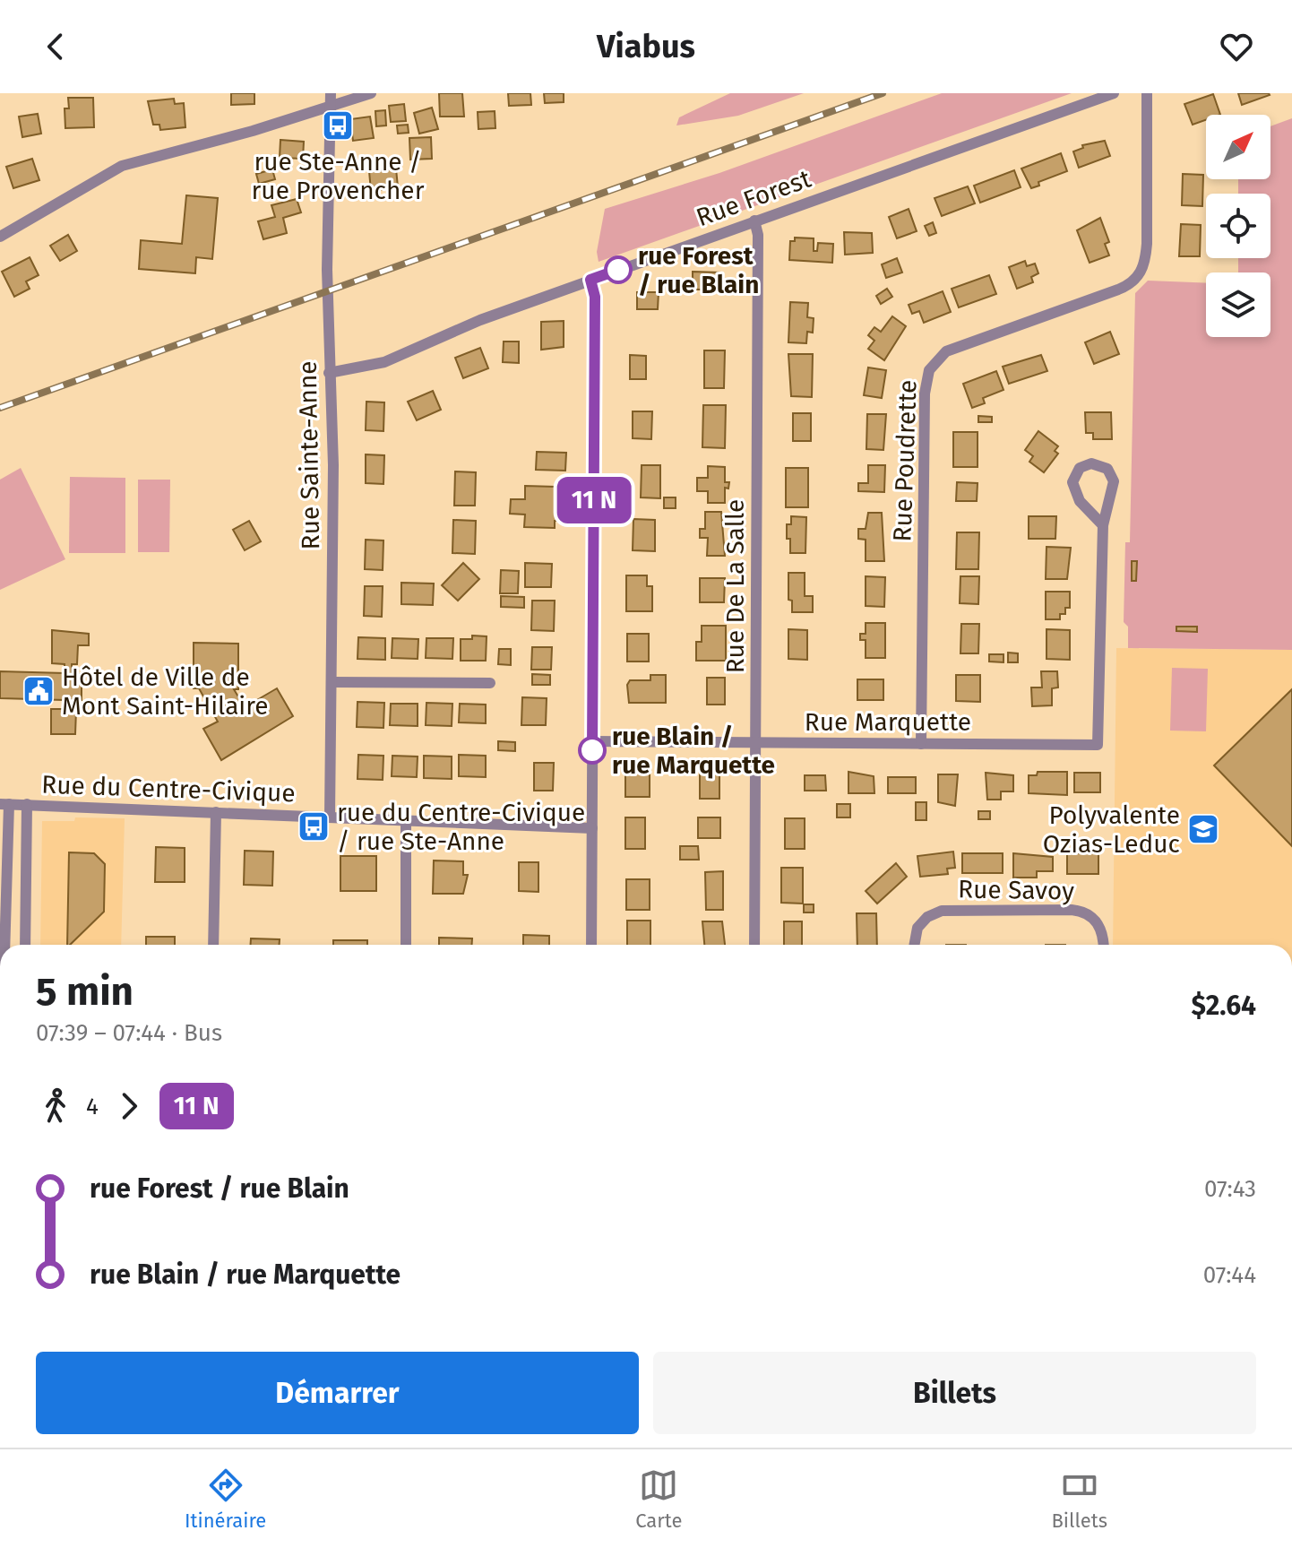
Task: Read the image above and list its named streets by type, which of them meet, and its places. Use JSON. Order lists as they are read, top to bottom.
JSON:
{
  "streets": {
    "street": [
      "Rue Forest",
      "Rue Sainte-Anne",
      "Rue Poudrette",
      "Rue De La Salle",
      "Rue Marquette",
      "Rue du Centre-Civique",
      "Rue Savoy"
    ]
  },
  "crossings": [
    ["Rue Forest", "Rue Sainte-Anne"],
    ["Rue Forest", "Rue De La Salle"],
    ["Rue Sainte-Anne", "Rue du Centre-Civique"],
    ["Rue Poudrette", "Rue Marquette"],
    ["Rue De La Salle", "Rue Marquette"]
  ],
  "places": {
    "bus stop": ["rue Ste-Anne / rue Provencher", "rue du Centre-Civique / rue Ste-Anne"],
    "other": ["rue Forest / rue Blain", "rue Blain / rue Marquette"],
    "public building": ["Hôtel de Ville de Mont Saint-Hilaire"],
    "school or university": ["Polyvalente Ozias-Leduc"]
  },
  "north": "top right",
  "page": {
    "header": "Viabus",
    "on_map": "11 N",
    "heading": ["5 min", "07:39 – 07:44 · Bus", "$2.64"],
    "legs": ["4", "11 N"],
    "list": [
      {
        "name": "rue Forest / rue Blain",
        "value": "07:43"
      },
      {
        "name": "rue Blain / rue Marquette",
        "value": "07:44"
      }
    ],
    "buttons": ["Démarrer", "Billets"],
    "tabs": ["Itinéraire", "Carte", "Billets"]
  }
}
